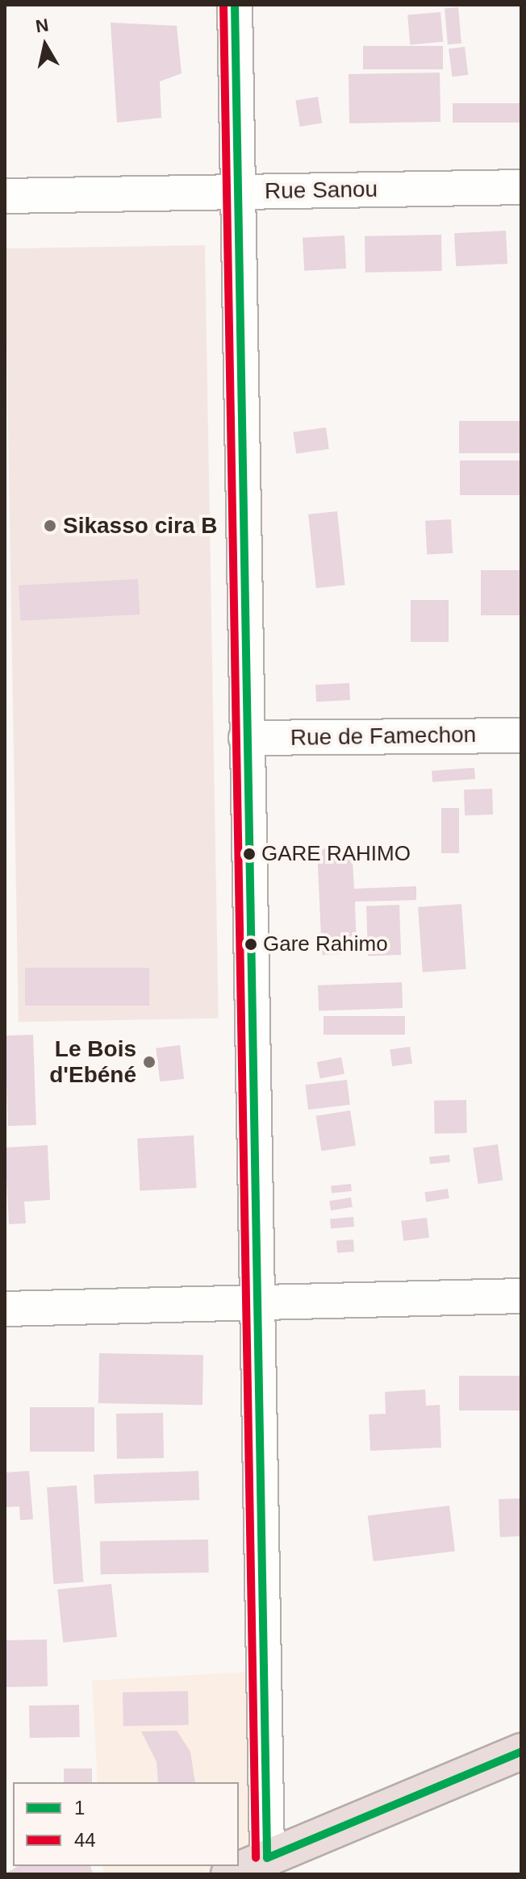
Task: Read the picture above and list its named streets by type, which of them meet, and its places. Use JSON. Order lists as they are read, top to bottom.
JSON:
{
  "streets": {
    "street": ["Rue Sanou", "Rue de Famechon"]
  },
  "places": [
    "Sikasso cira B",
    "GARE RAHIMO",
    "Gare Rahimo",
    "Le Bois d'Ebéné"
  ],
  "lines": ["transit line 1", "transit line 44"],
  "legend": ["1", "44"],
  "north": "top"
}
